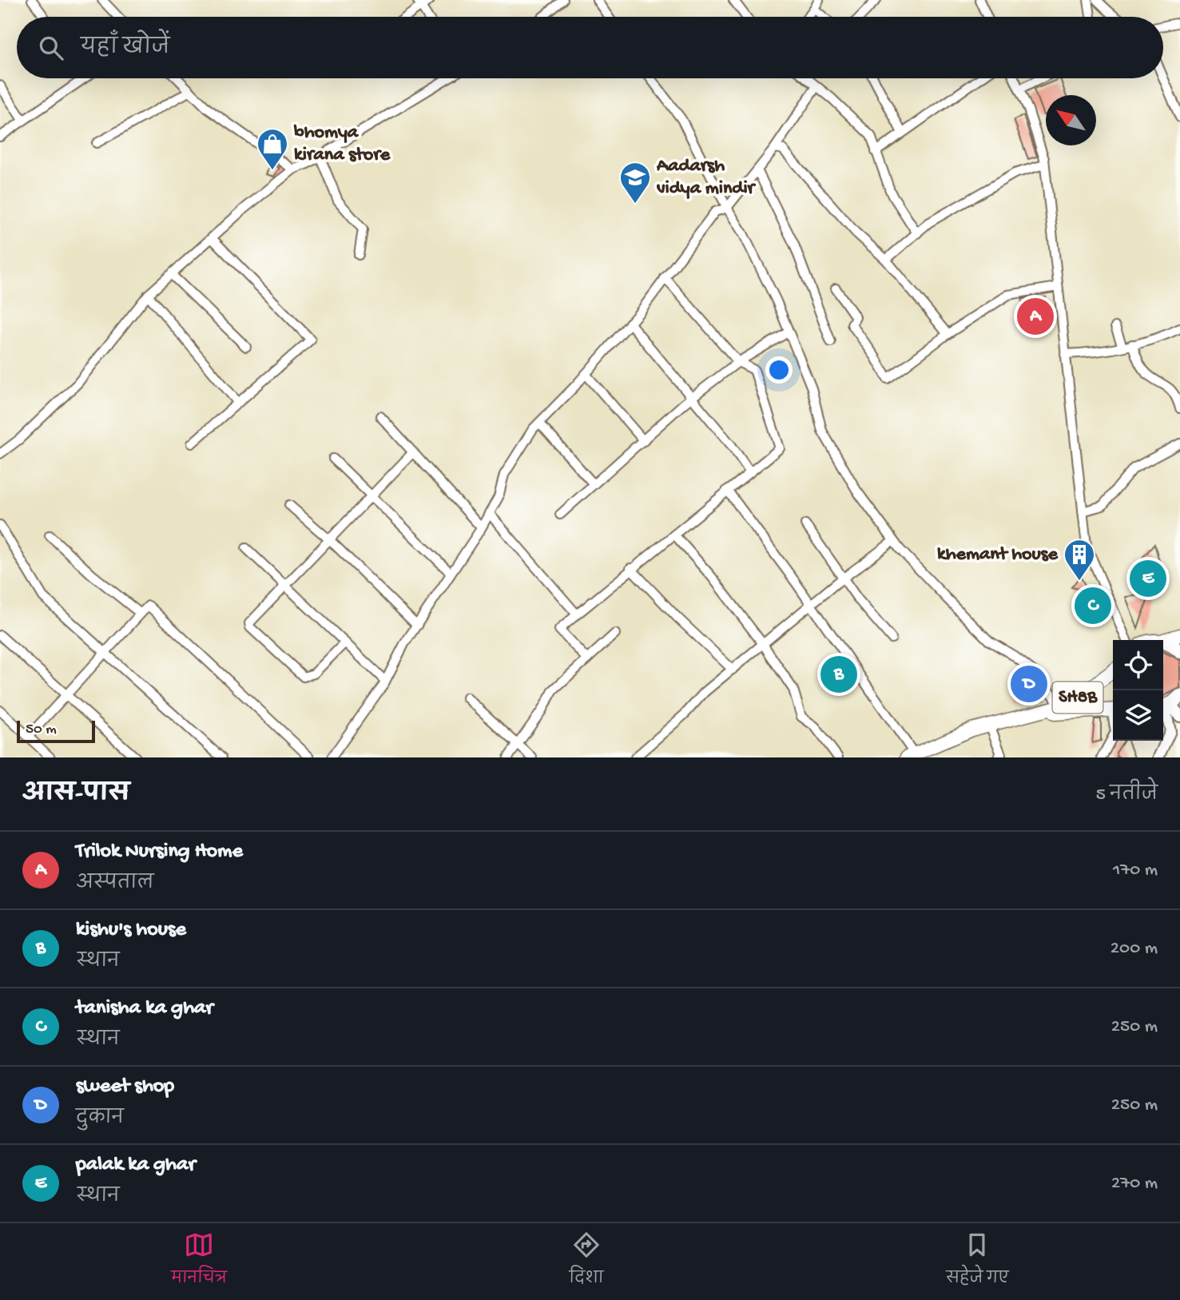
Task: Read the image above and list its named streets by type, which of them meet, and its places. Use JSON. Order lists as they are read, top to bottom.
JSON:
{
  "streets": {
    "main road": ["SH8B"]
  },
  "places": {
    "shop": ["bhomya kirana store"],
    "school or university": ["Aadarsh vidya mindir"],
    "building": ["khemant house"]
  },
  "scale_bar": "50 m",
  "north": "top left",
  "page": {
    "search": "यहाँ खोजें",
    "pins": [
      "A",
      "E",
      "C",
      "B",
      "D"
    ],
    "scale": "50 m",
    "heading": ["आस-पास", "5 नतीजे"],
    "list": [
      {
        "mark": "A",
        "name": "Trilok Nursing Home",
        "note": "अस्पताल",
        "value": "170 m"
      },
      {
        "mark": "B",
        "name": "kishu's house",
        "note": "स्थान",
        "value": "200 m"
      },
      {
        "mark": "C",
        "name": "tanisha ka ghar",
        "note": "स्थान",
        "value": "250 m"
      },
      {
        "mark": "D",
        "name": "sweet shop",
        "note": "दुकान",
        "value": "250 m"
      },
      {
        "mark": "E",
        "name": "palak ka ghar",
        "note": "स्थान",
        "value": "270 m"
      }
    ],
    "nav": ["मानचित्र", "दिशा", "सहेजे गए"]
  }
}
